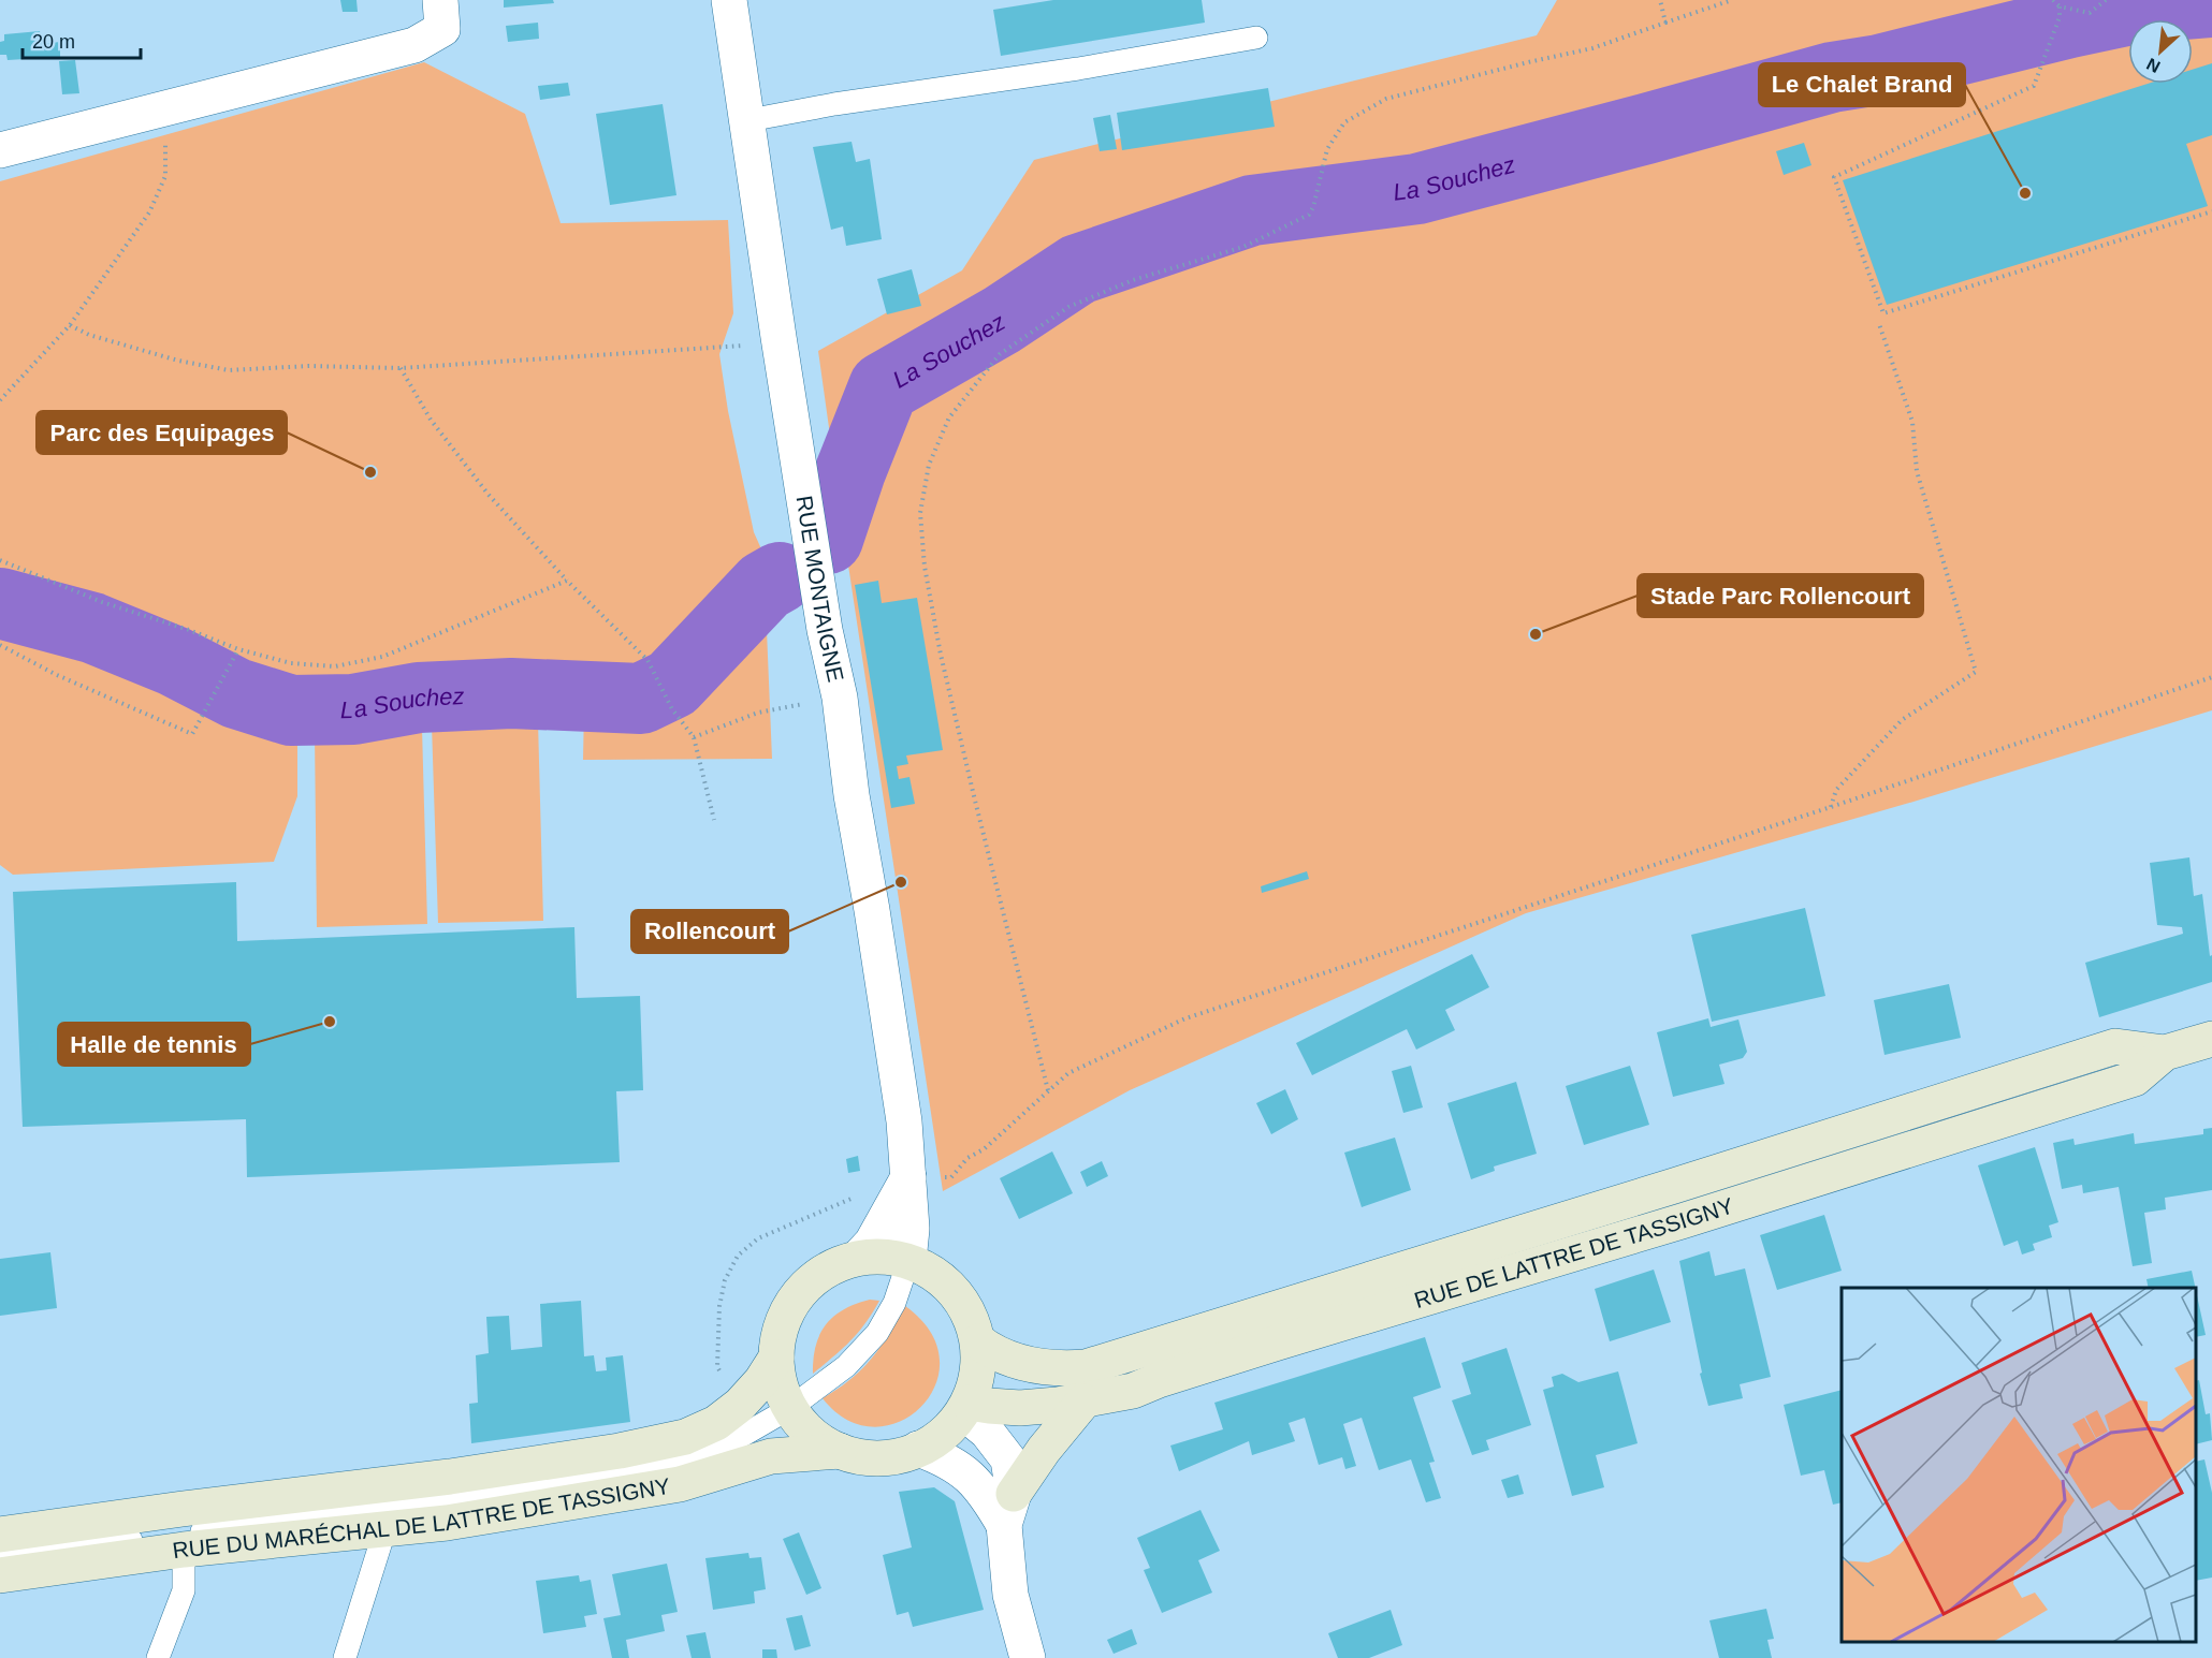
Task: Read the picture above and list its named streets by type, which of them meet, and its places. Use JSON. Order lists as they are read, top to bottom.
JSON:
{
  "streets": {
    "main road": ["RUE DE LATTRE DE TASSIGNY", "RUE DU MARÉCHAL DE LATTRE DE TASSIGNY"],
    "street": ["RUE MONTAIGNE"]
  },
  "water": ["La Souchez"],
  "places": [
    "Le Chalet Brand",
    "Parc des Equipages",
    "Stade Parc Rollencourt",
    "Rollencourt",
    "Halle de tennis"
  ],
  "scale_bar": "20 m",
  "north": "bottom left"
}
